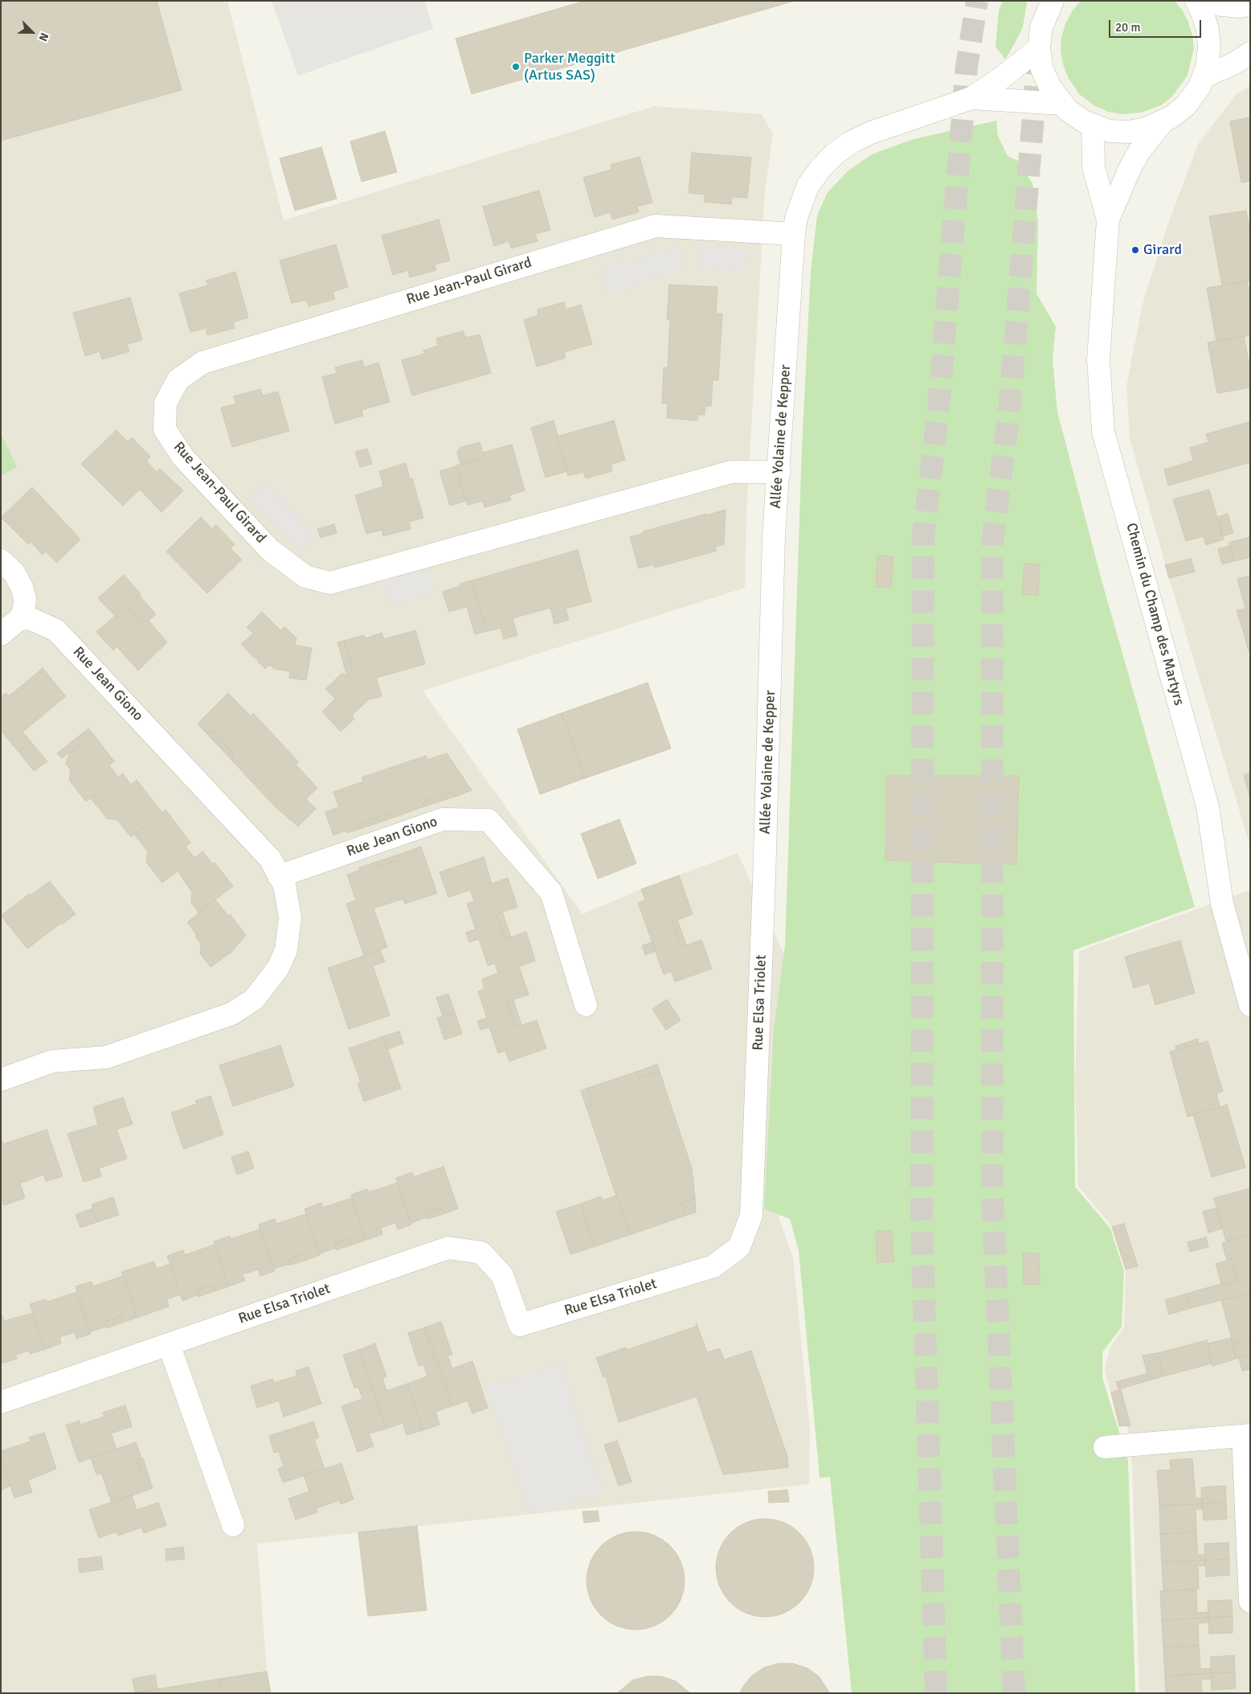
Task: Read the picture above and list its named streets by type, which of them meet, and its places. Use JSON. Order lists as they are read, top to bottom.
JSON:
{
  "streets": {
    "street": [
      "Rue Jean-Paul Girard",
      "Allée Yolaine de Kepper",
      "Chemin du Champ des Martyrs",
      "Rue Jean Giono",
      "Rue Elsa Triolet"
    ]
  },
  "crossings": [
    ["Rue Jean-Paul Girard", "Allée Yolaine de Kepper"],
    ["Allée Yolaine de Kepper", "Rue Elsa Triolet"]
  ],
  "places": ["Parker Meggitt (Artus SAS)", "Girard"],
  "scale_bar": "20 m",
  "north": "bottom right"
}
